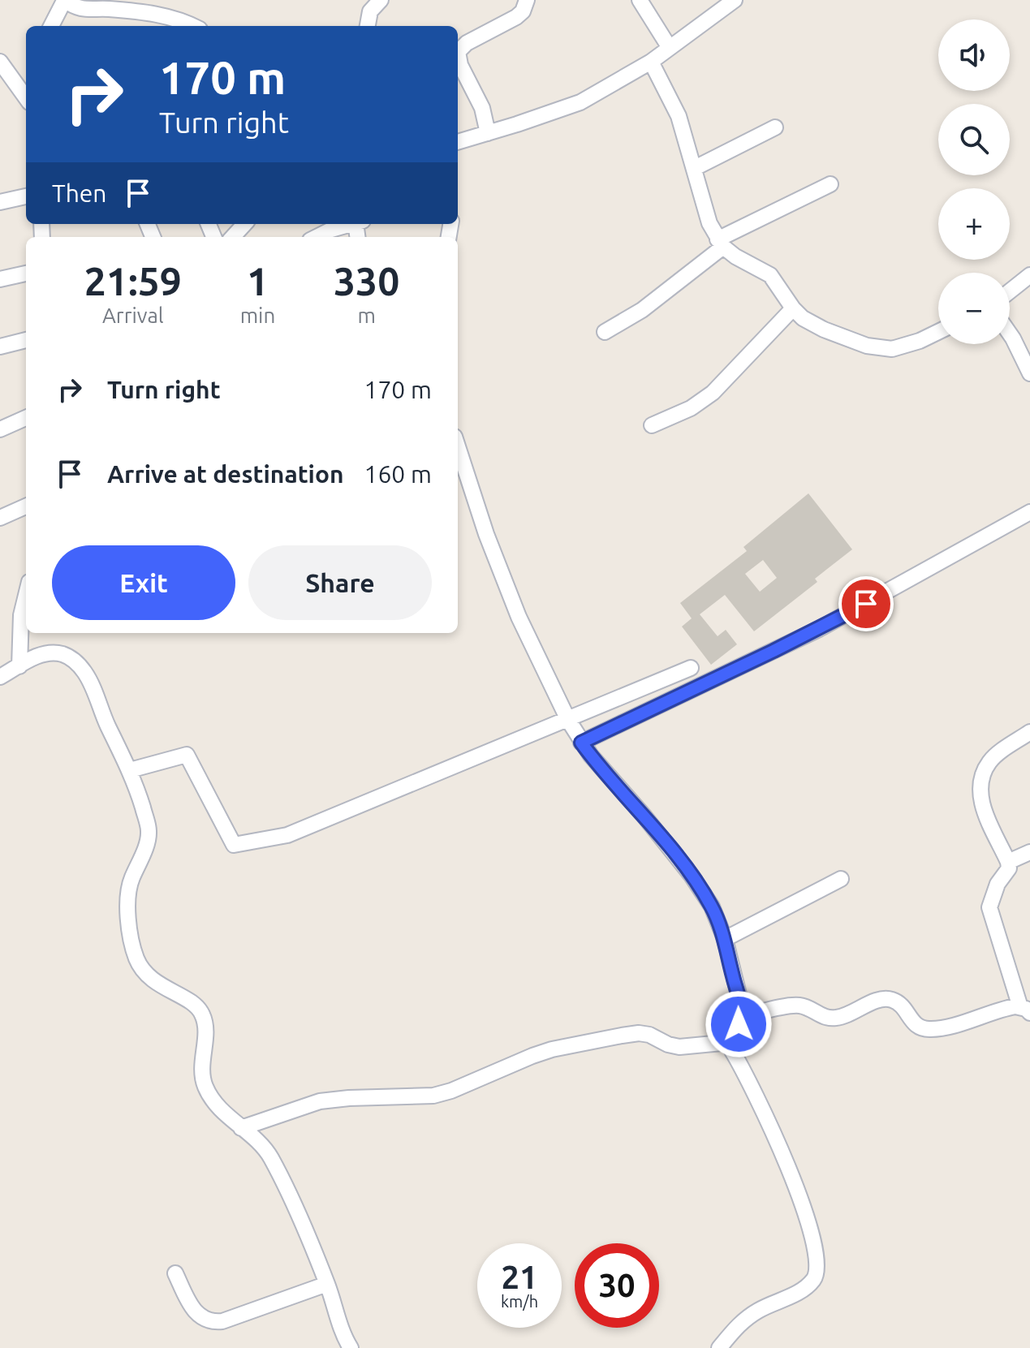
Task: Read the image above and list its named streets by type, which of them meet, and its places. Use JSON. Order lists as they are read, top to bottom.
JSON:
{
  "page": {
    "map_buttons": ["+", "−"],
    "turn": ["170 m", "Turn right"],
    "then": "Then",
    "eta": [
      "21:59",
      "Arrival",
      "1",
      "min",
      "330",
      "m"
    ],
    "list": [
      {
        "name": "Turn right",
        "value": "170 m"
      },
      {
        "name": "Arrive at destination",
        "value": "160 m"
      }
    ],
    "buttons": ["Exit", "Share"],
    "speed": "21 km/h",
    "limit": "30"
  }
}
